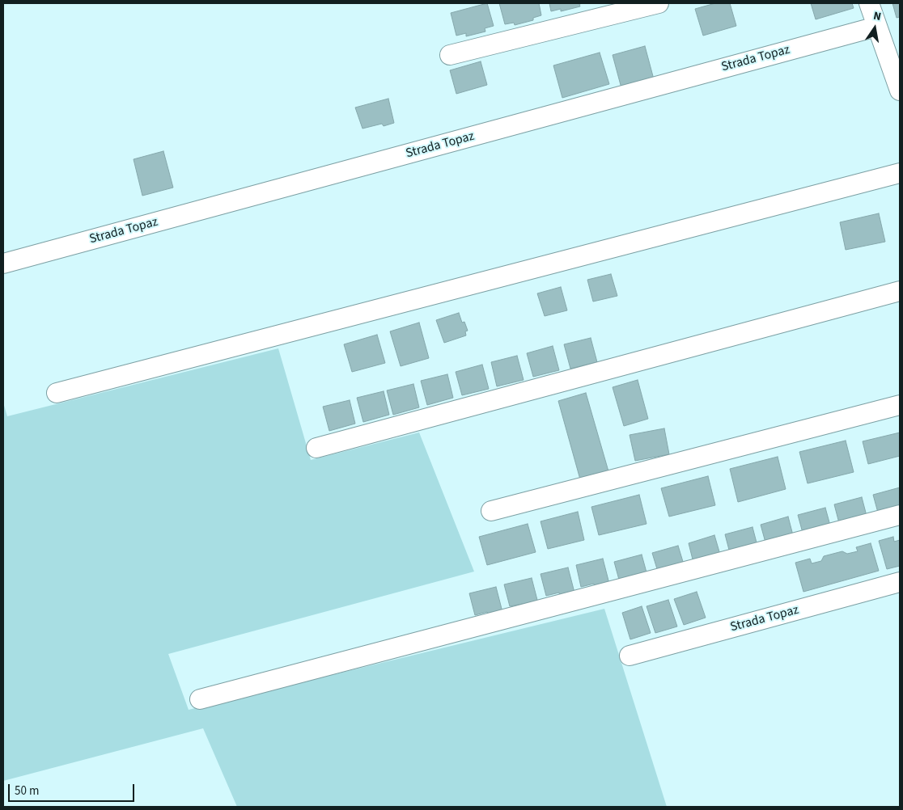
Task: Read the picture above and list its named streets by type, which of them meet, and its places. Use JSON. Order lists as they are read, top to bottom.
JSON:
{
  "streets": {
    "street": ["Strada Topaz"]
  },
  "scale_bar": "50 m",
  "north": "top"
}
